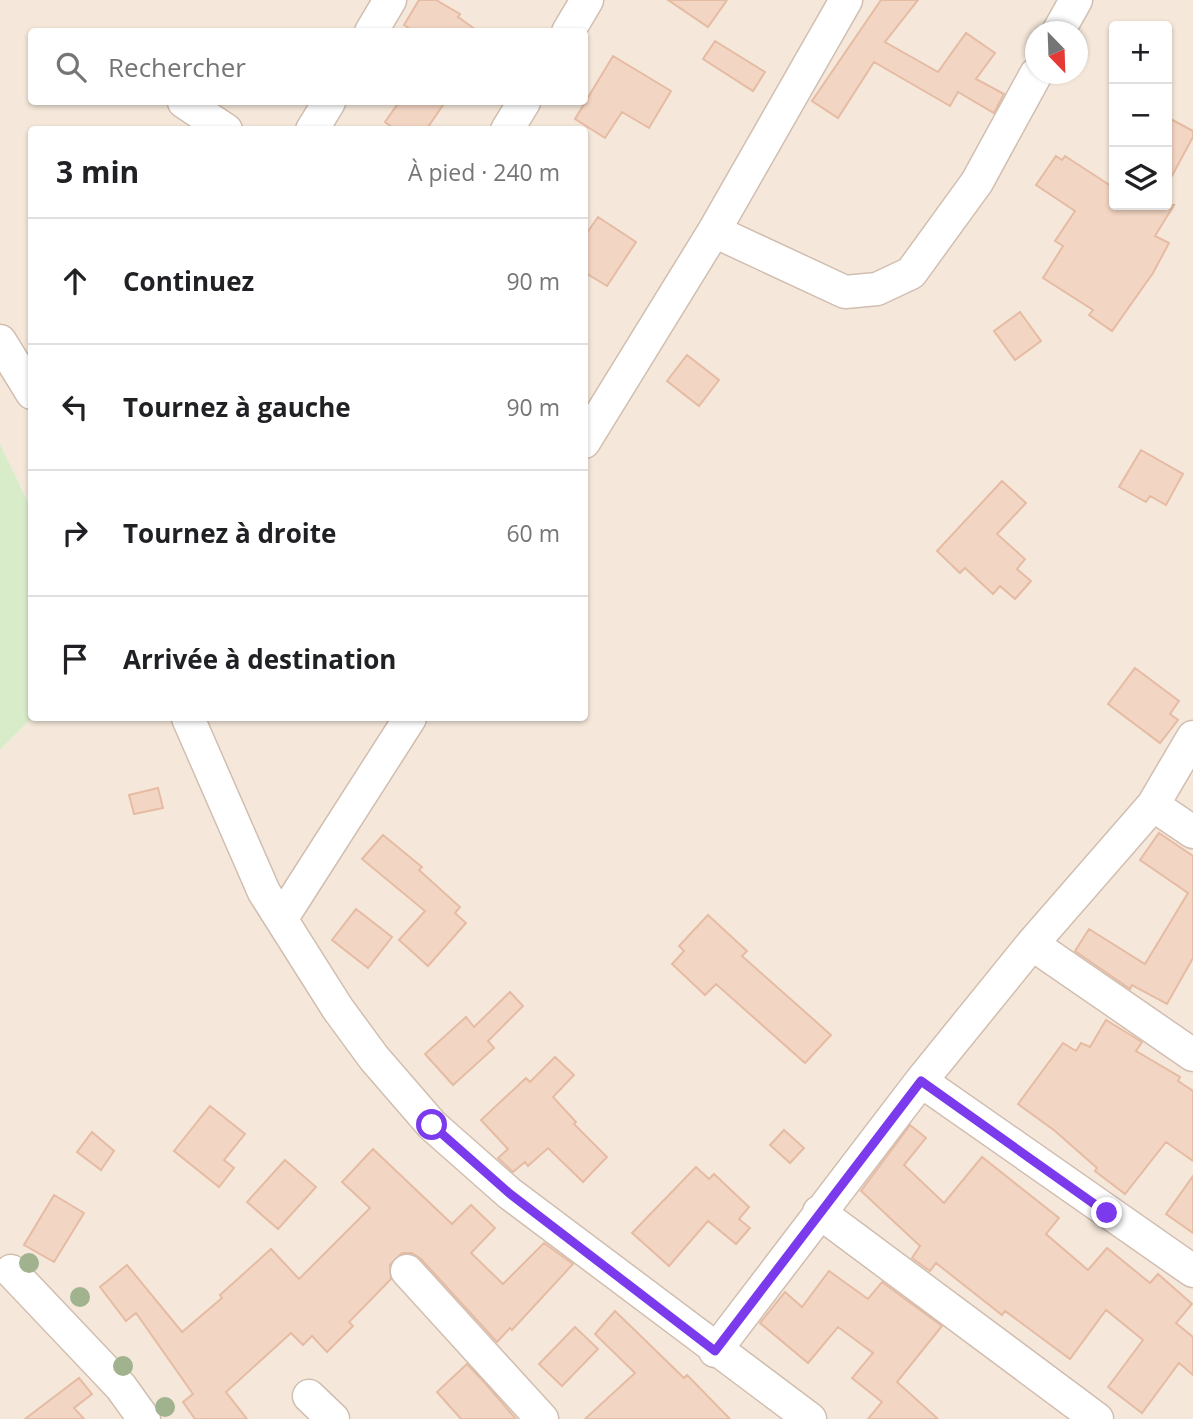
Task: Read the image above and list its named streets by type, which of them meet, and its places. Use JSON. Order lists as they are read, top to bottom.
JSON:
{
  "north": "bottom right",
  "page": {
    "map_buttons": ["+", "−"],
    "search": "Rechercher",
    "heading": ["3 min", "À pied · 240 m"],
    "list": [
      ["Continuez", "90 m"],
      ["Tournez à gauche", "90 m"],
      ["Tournez à droite", "60 m"],
      "Arrivée à destination"
    ]
  }
}
